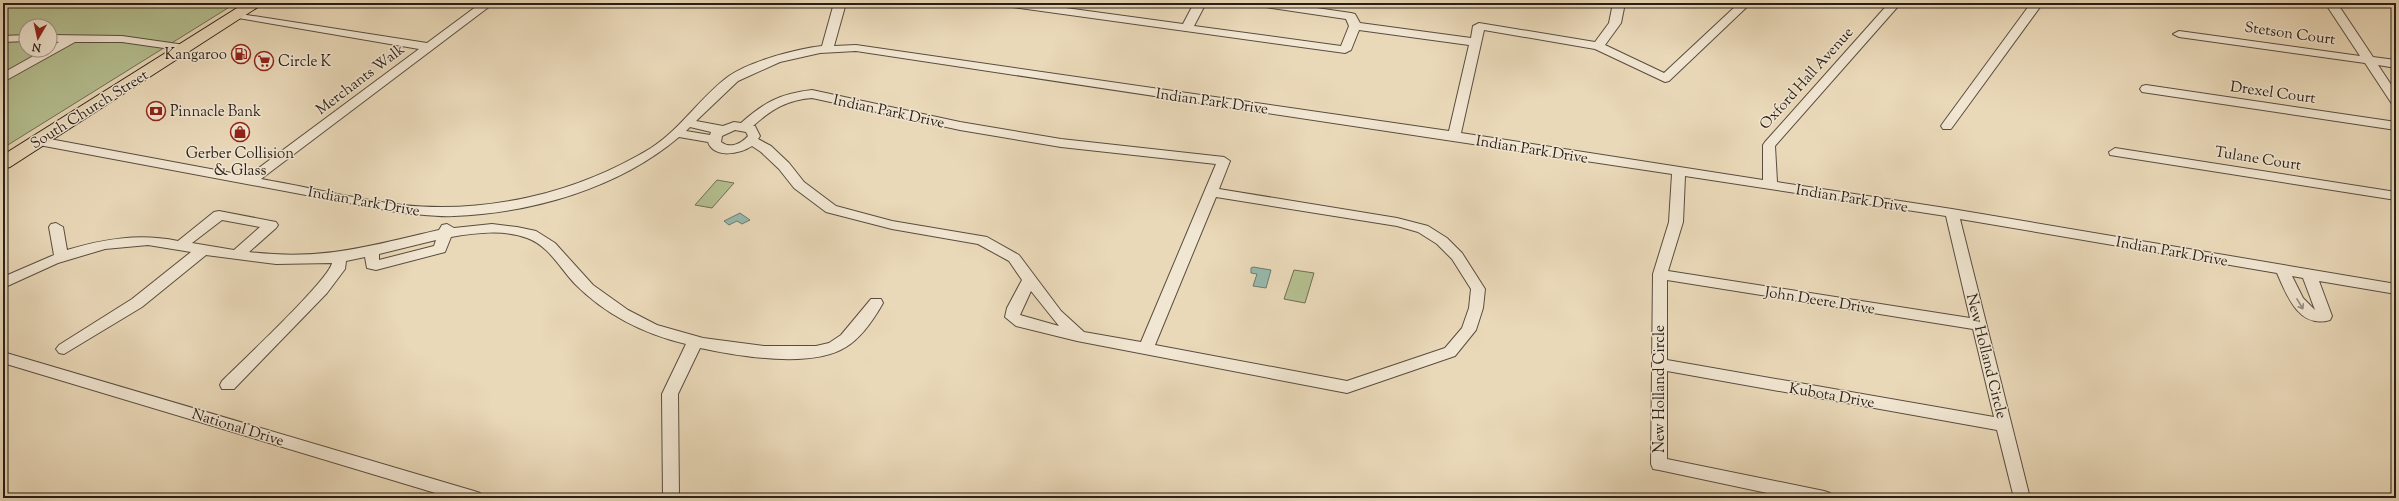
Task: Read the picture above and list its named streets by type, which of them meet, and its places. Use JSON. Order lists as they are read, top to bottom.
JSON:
{
  "streets": {
    "highway": ["South Church Street"],
    "street": [
      "Stetson Court",
      "Oxford Hall Avenue",
      "Merchants Walk",
      "Drexel Court",
      "Indian Park Drive",
      "Tulane Court",
      "John Deere Drive",
      "New Holland Circle",
      "Kubota Drive",
      "National Drive"
    ]
  },
  "crossings": [
    ["Oxford Hall Avenue", "Indian Park Drive"],
    ["Merchants Walk", "Indian Park Drive"],
    ["Indian Park Drive", "South Church Street"],
    ["Indian Park Drive", "New Holland Circle"],
    ["John Deere Drive", "New Holland Circle"],
    ["New Holland Circle", "Kubota Drive"]
  ],
  "places": {
    "fuel station": ["Kangaroo"],
    "supermarket": ["Circle K"],
    "bank": ["Pinnacle Bank"],
    "shop": ["Gerber Collision & Glass"]
  },
  "north": "bottom"
}
